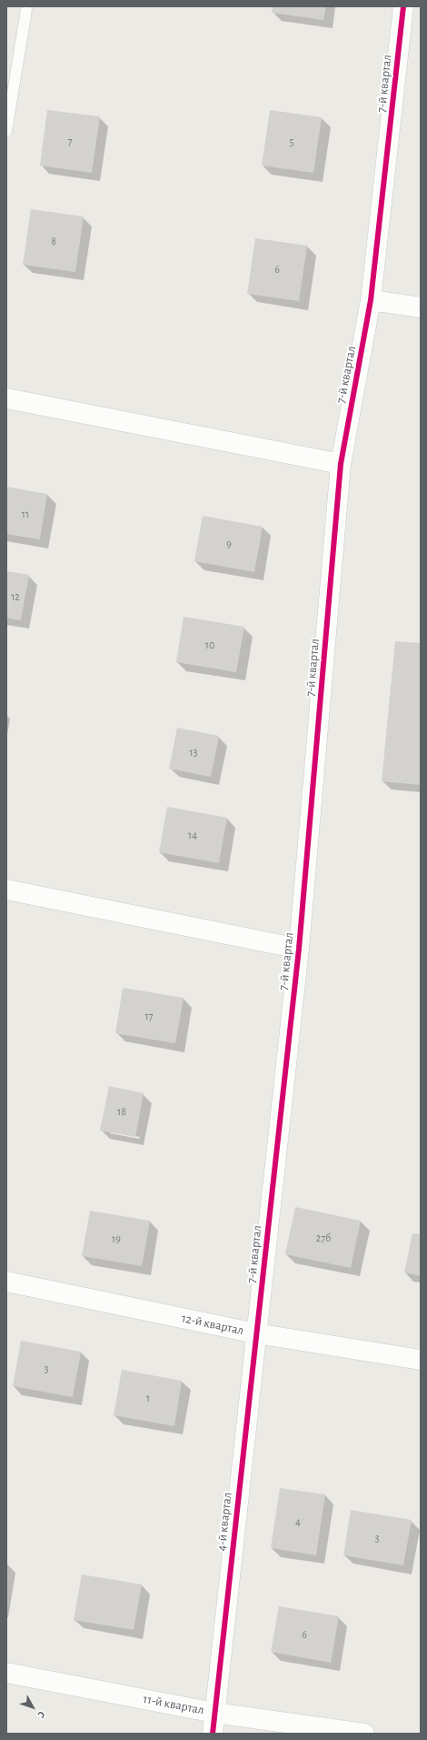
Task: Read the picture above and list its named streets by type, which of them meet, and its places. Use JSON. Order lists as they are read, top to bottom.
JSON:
{
  "streets": {
    "street": [
      "7-й квартал",
      "12-й квартал",
      "4-й квартал",
      "11-й квартал"
    ]
  },
  "crossings": [
    ["7-й квартал", "12-й квартал"],
    ["7-й квартал", "4-й квартал"],
    ["12-й квартал", "4-й квартал"],
    ["4-й квартал", "11-й квартал"]
  ],
  "house_numbers": [
    "7",
    "5",
    "8",
    "6",
    "11",
    "9",
    "12",
    "10",
    "13",
    "14",
    "17",
    "18",
    "27б",
    "19",
    "3",
    "1",
    "4",
    "3",
    "6"
  ],
  "north": "bottom right"
}
